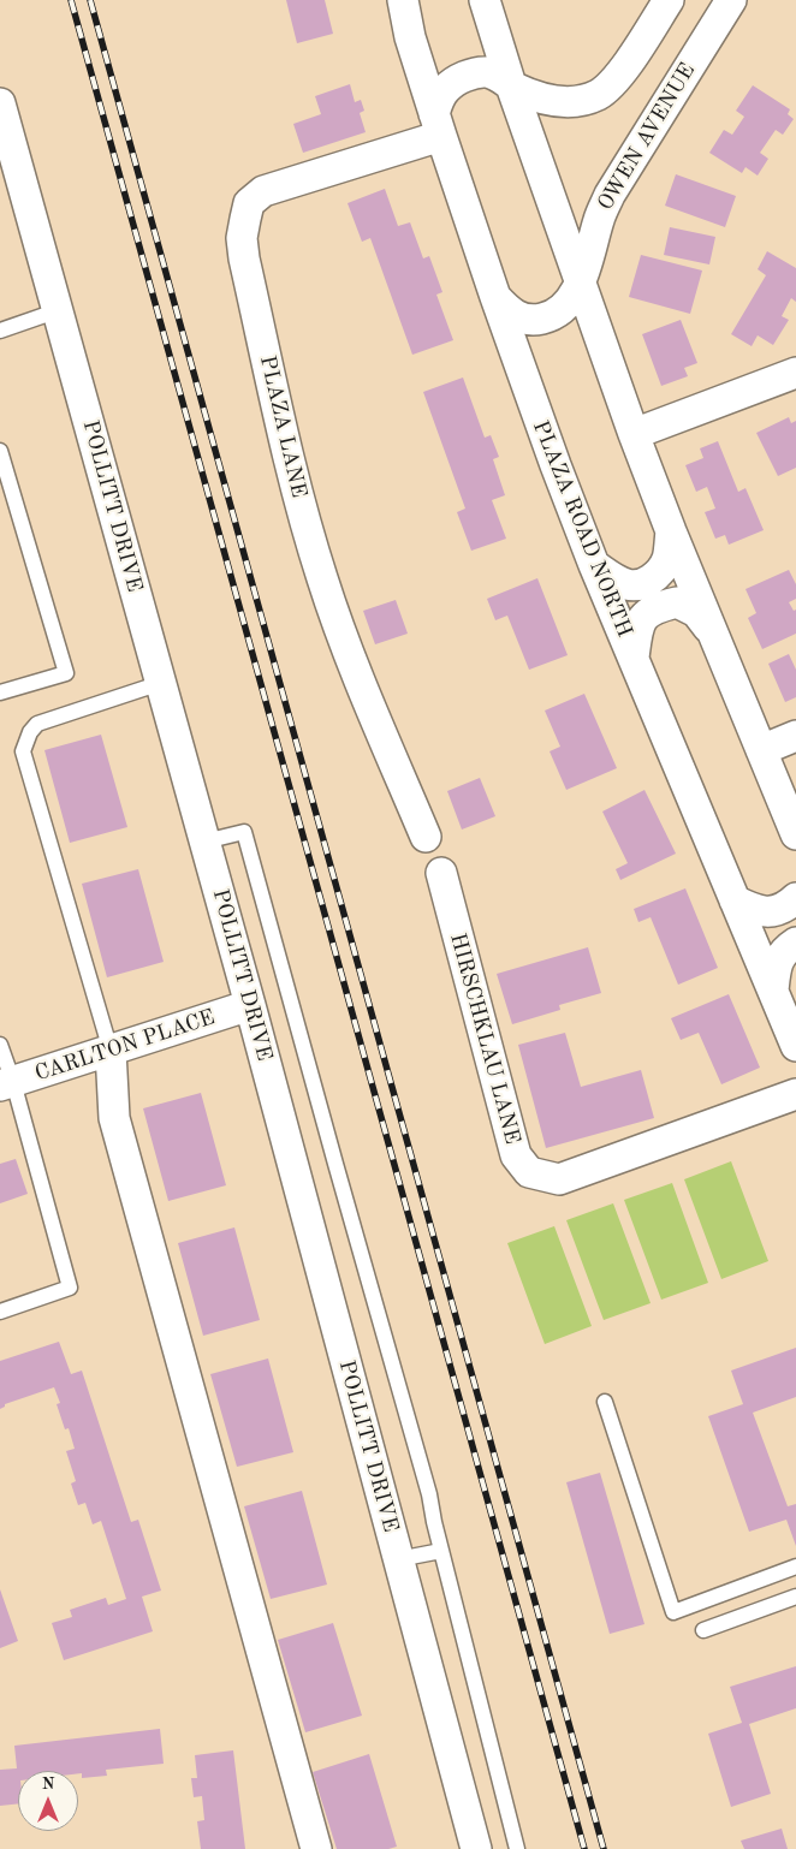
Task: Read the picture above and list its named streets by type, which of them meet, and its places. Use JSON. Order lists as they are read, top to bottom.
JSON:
{
  "streets": {
    "street": [
      "OWEN AVENUE",
      "PLAZA LANE",
      "POLLITT DRIVE",
      "PLAZA ROAD NORTH",
      "HIRSCHKLAU LANE",
      "CARLTON PLACE"
    ]
  },
  "crossings": [
    ["OWEN AVENUE", "PLAZA ROAD NORTH"],
    ["PLAZA LANE", "PLAZA ROAD NORTH"],
    ["POLLITT DRIVE", "CARLTON PLACE"]
  ],
  "north": "top"
}
